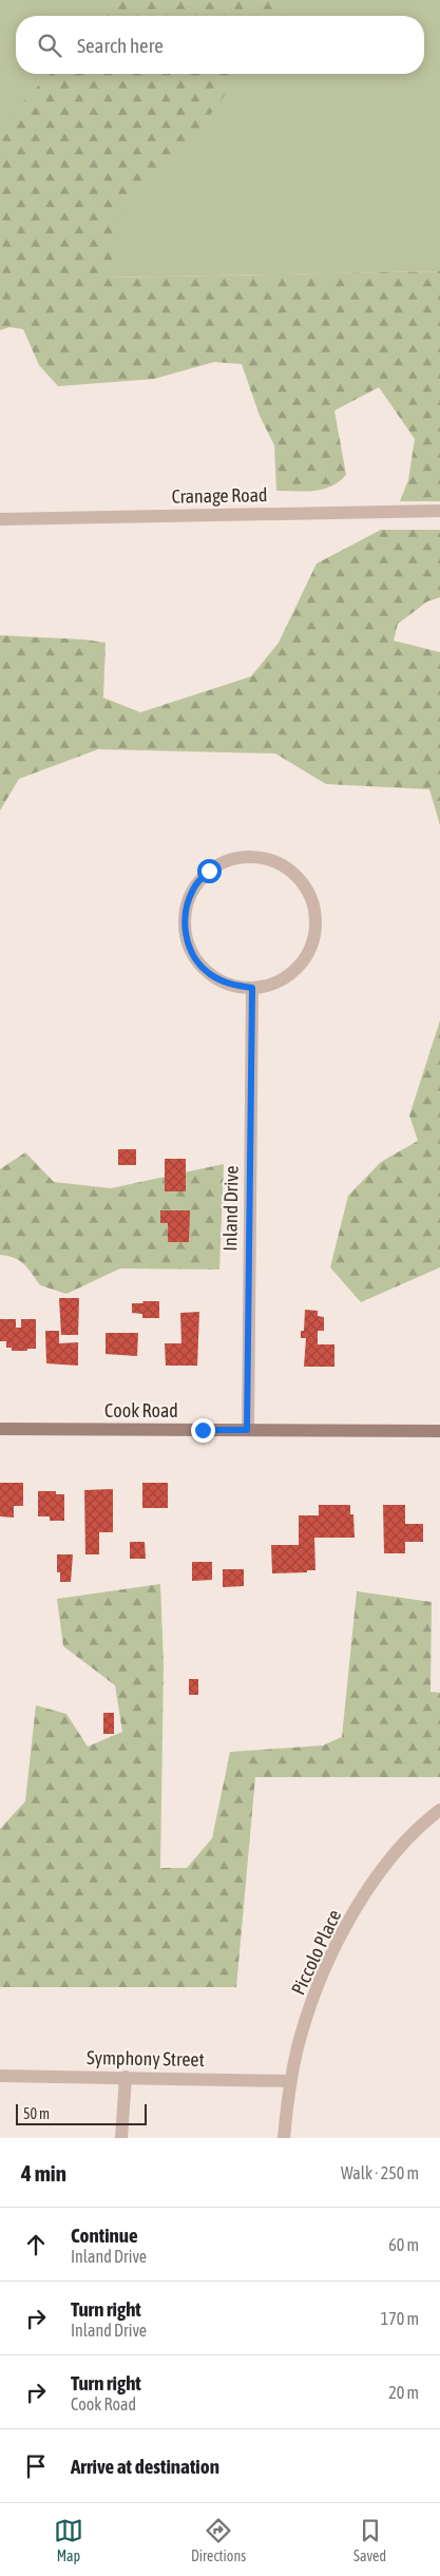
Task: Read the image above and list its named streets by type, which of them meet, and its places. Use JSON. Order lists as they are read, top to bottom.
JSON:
{
  "streets": {
    "street": [
      "Cranage Road",
      "Inland Drive",
      "Cook Road",
      "Piccolo Place",
      "Symphony Street"
    ]
  },
  "crossings": [
    ["Inland Drive", "Cook Road"],
    ["Piccolo Place", "Symphony Street"]
  ],
  "scale_bar": "50 m",
  "page": {
    "search": "Search here",
    "scale": "50 m",
    "heading": ["4 min", "Walk · 250 m"],
    "list": [
      ["Continue", "Inland Drive", "60 m"],
      ["Turn right", "Inland Drive", "170 m"],
      ["Turn right", "Cook Road", "20 m"],
      "Arrive at destination"
    ],
    "nav": ["Map", "Directions", "Saved"]
  }
}
